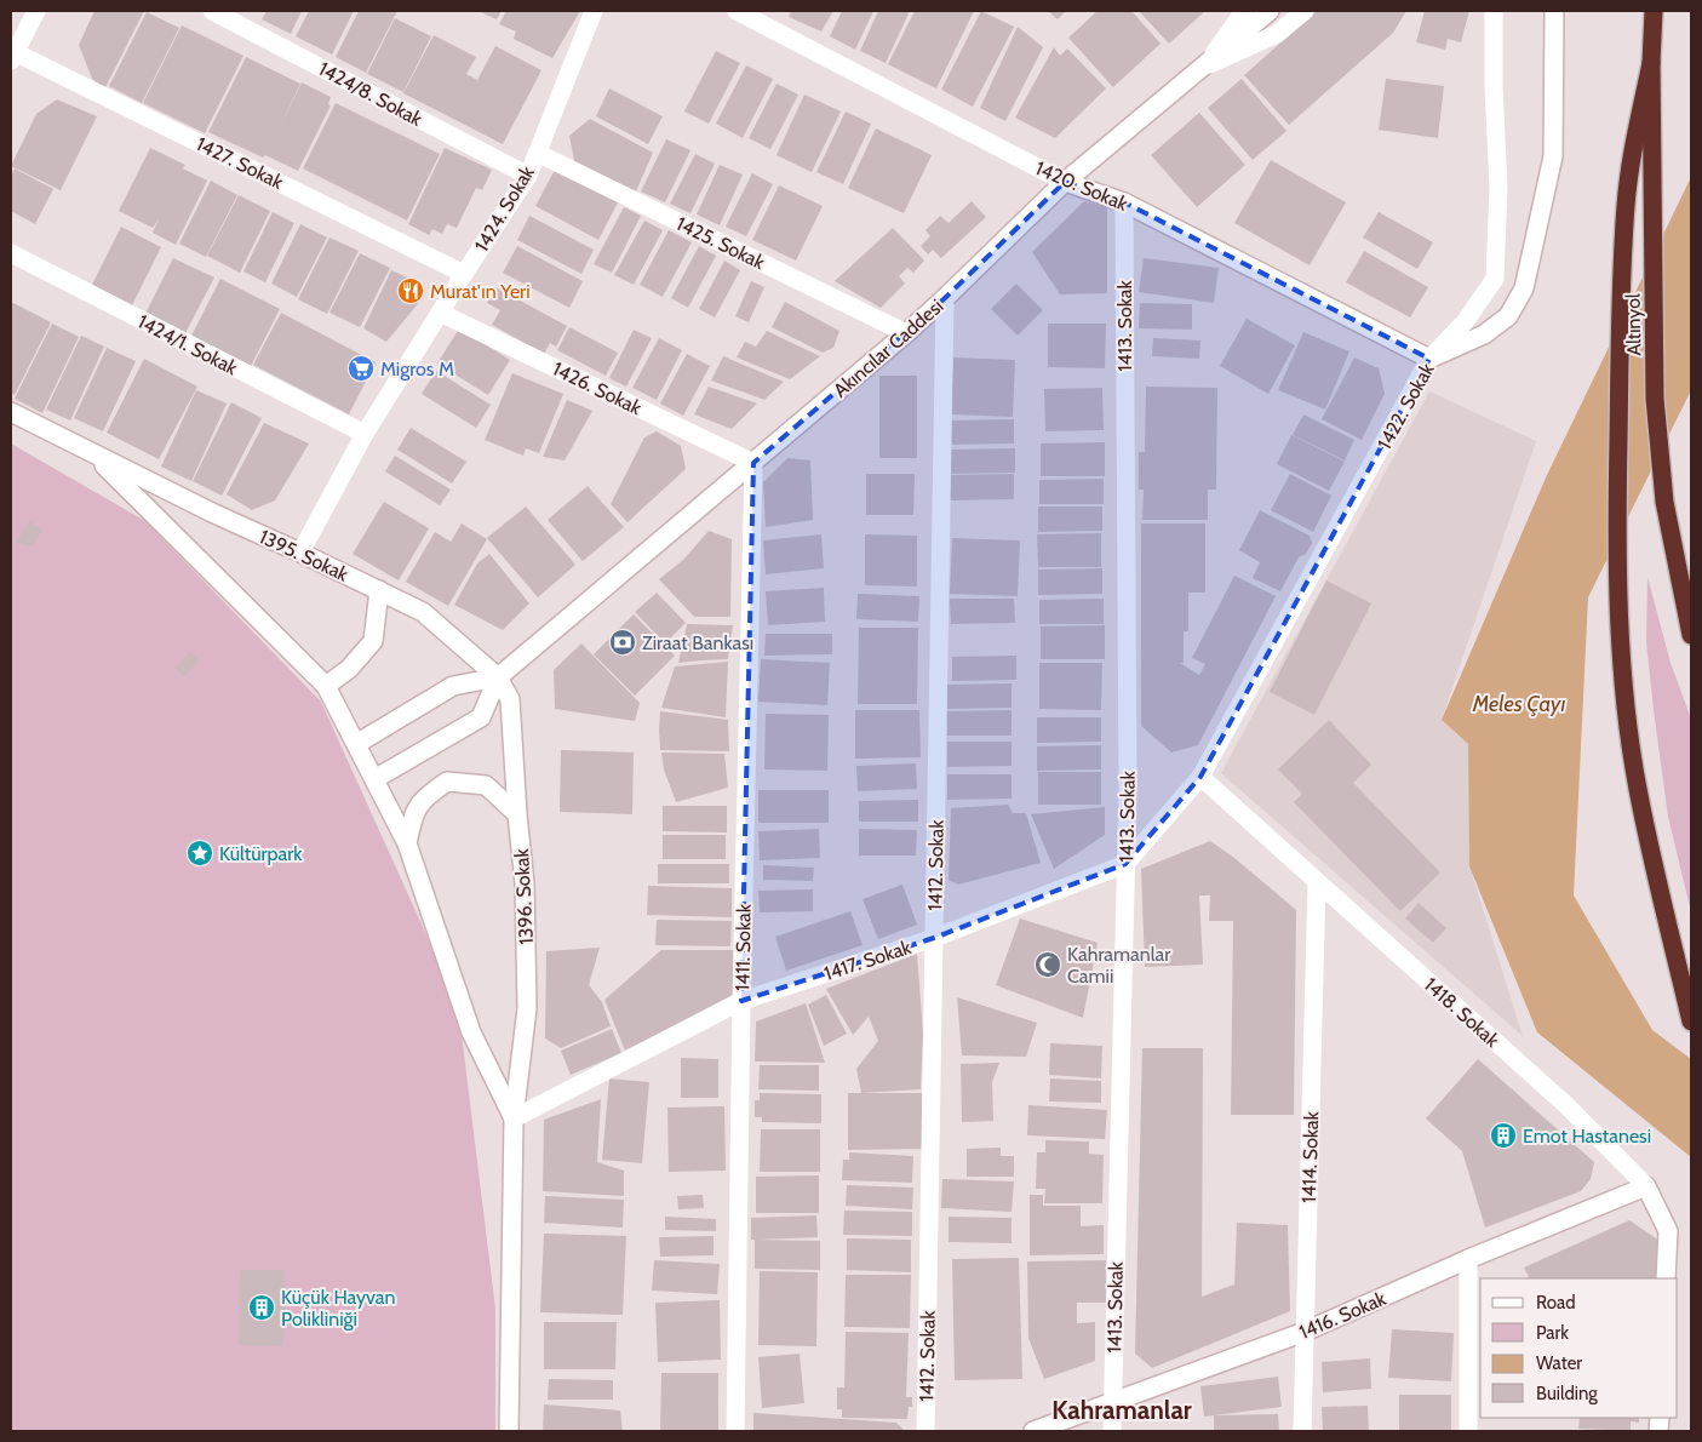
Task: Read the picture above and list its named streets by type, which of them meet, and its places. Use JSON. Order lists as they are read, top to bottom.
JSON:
{
  "streets": {
    "highway": ["Altınyol"],
    "street": [
      "1424/8. Sokak",
      "1427. Sokak",
      "1420. Sokak",
      "1424. Sokak",
      "1425. Sokak",
      "1413. Sokak",
      "1424/1. Sokak",
      "Akıncılar Caddesi",
      "1426. Sokak",
      "1422. Sokak",
      "1395. Sokak",
      "1412. Sokak",
      "1396. Sokak",
      "1411. Sokak",
      "1417. Sokak",
      "1418. Sokak",
      "1414. Sokak",
      "1416. Sokak"
    ]
  },
  "crossings": [
    ["1424/8. Sokak", "1424. Sokak"],
    ["1427. Sokak", "1424. Sokak"],
    ["1420. Sokak", "1413. Sokak"],
    ["1420. Sokak", "Akıncılar Caddesi"],
    ["1420. Sokak", "1422. Sokak"],
    ["1424. Sokak", "1425. Sokak"],
    ["1424. Sokak", "1424/1. Sokak"],
    ["1424. Sokak", "1426. Sokak"],
    ["1424. Sokak", "1395. Sokak"],
    ["1425. Sokak", "Akıncılar Caddesi"],
    ["1413. Sokak", "1417. Sokak"],
    ["1413. Sokak", "1416. Sokak"],
    ["Akıncılar Caddesi", "1426. Sokak"],
    ["Akıncılar Caddesi", "1395. Sokak"],
    ["Akıncılar Caddesi", "1412. Sokak"],
    ["Akıncılar Caddesi", "1396. Sokak"],
    ["Akıncılar Caddesi", "1411. Sokak"],
    ["1426. Sokak", "1411. Sokak"],
    ["1422. Sokak", "1417. Sokak"],
    ["1422. Sokak", "1418. Sokak"],
    ["1395. Sokak", "1396. Sokak"],
    ["1412. Sokak", "1417. Sokak"],
    ["1396. Sokak", "1417. Sokak"],
    ["1411. Sokak", "1417. Sokak"],
    ["1417. Sokak", "1418. Sokak"],
    ["1418. Sokak", "1414. Sokak"],
    ["1418. Sokak", "1416. Sokak"],
    ["1414. Sokak", "1416. Sokak"]
  ],
  "districts": ["Kahramanlar"],
  "water": ["Meles Çayı"],
  "places": {
    "restaurant": ["Murat'ın Yeri"],
    "supermarket": ["Migros M"],
    "bank": ["Ziraat Bankası"],
    "place": ["Kültürpark"],
    "mosque": ["Kahramanlar Camii"],
    "building": ["Emot Hastanesi", "Küçük Hayvan Polikliniği"]
  },
  "legend": [
    "Road",
    "Park",
    "Water",
    "Building"
  ]
}
